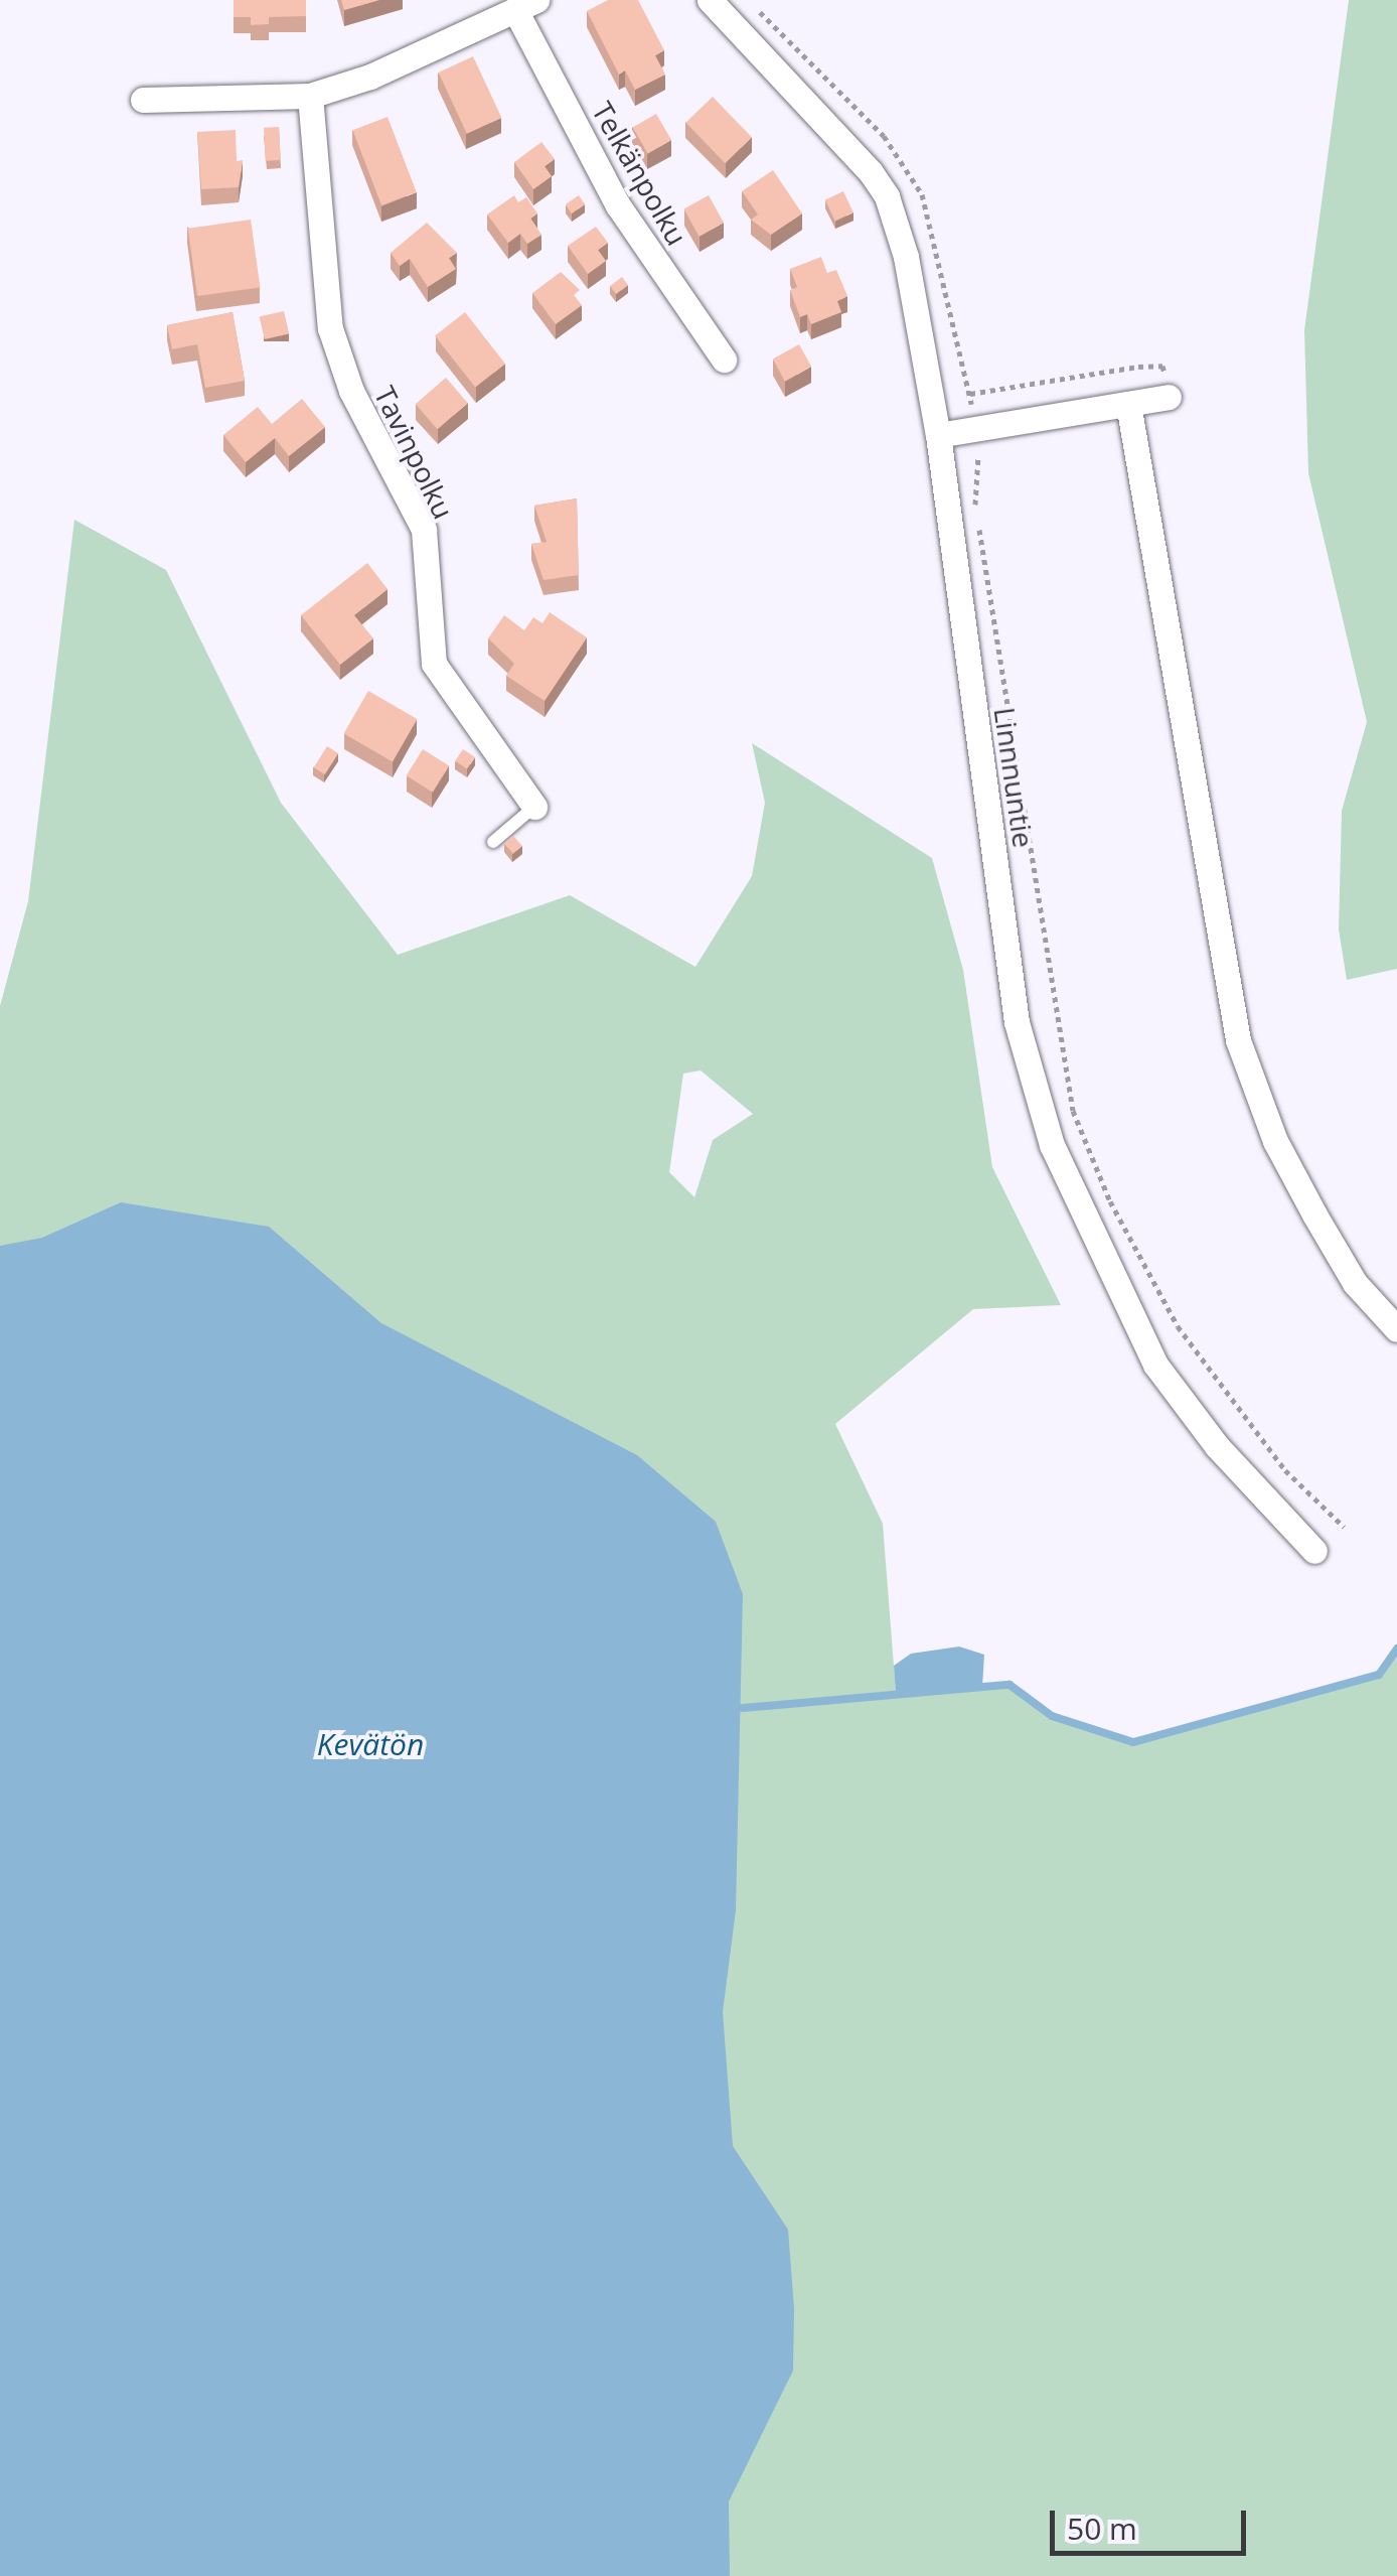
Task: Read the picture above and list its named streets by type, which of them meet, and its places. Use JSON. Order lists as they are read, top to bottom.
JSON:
{
  "streets": {
    "street": ["Telkänpolku", "Tavinpolku", "Linnnuntie"]
  },
  "water": ["Kevätön"],
  "scale_bar": "50 m"
}
